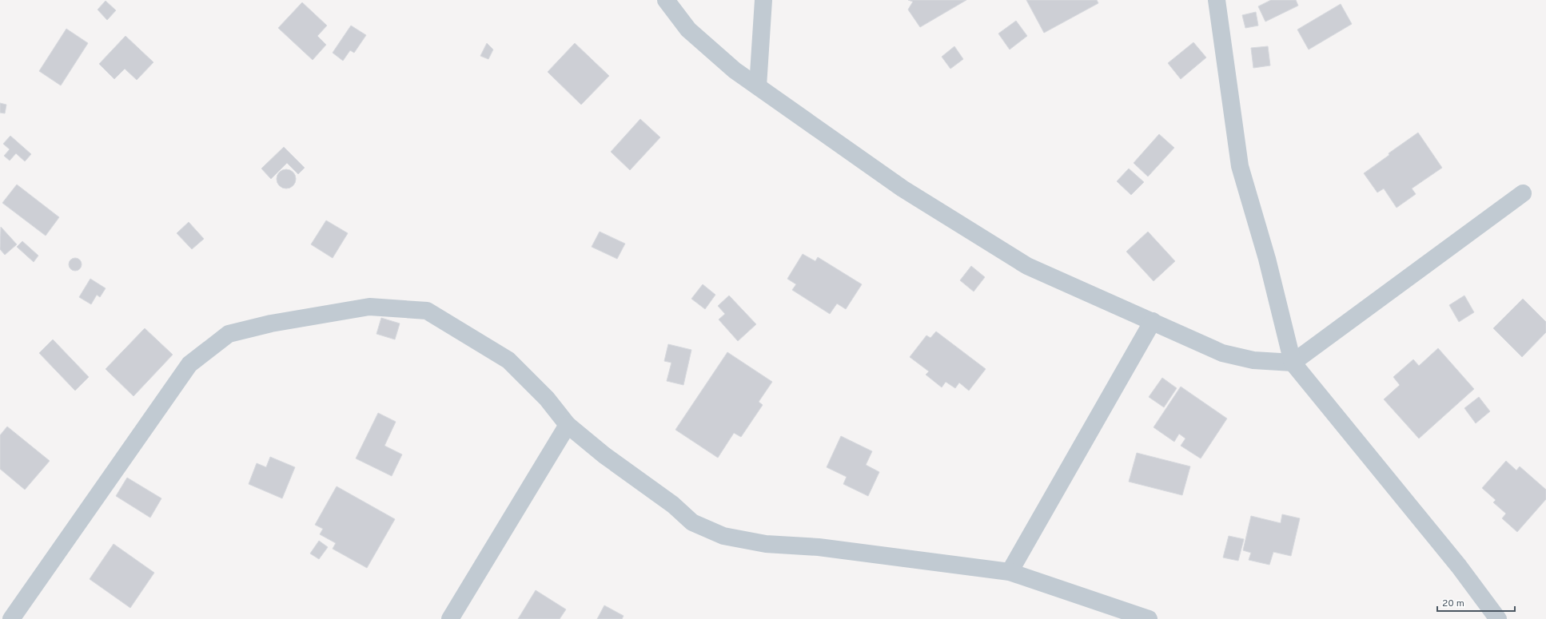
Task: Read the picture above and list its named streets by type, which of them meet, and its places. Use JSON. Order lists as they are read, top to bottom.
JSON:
{
  "scale_bar": "20 m"
}
